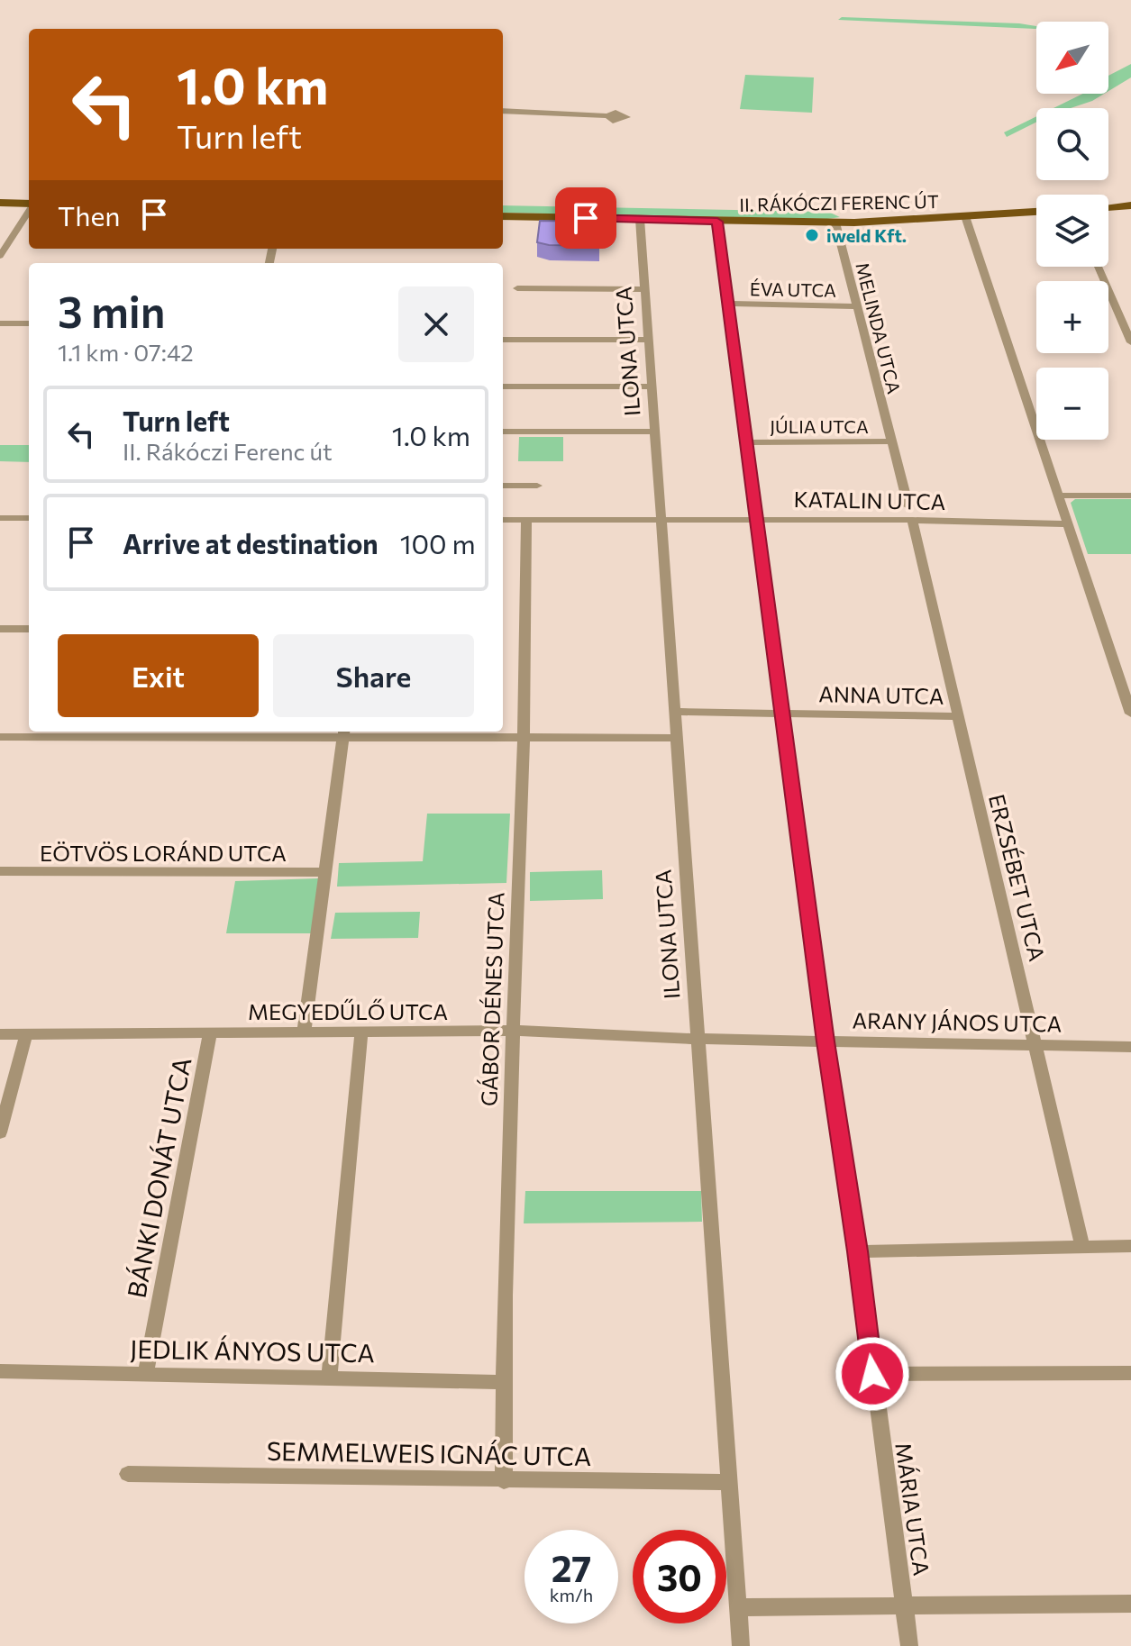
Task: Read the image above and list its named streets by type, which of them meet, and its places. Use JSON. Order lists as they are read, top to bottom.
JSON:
{
  "streets": {
    "main road": ["II. RÁKÓCZI FERENC ÚT"],
    "street": [
      "ÉVA UTCA",
      "MELINDA UTCA",
      "ILONA UTCA",
      "JÚLIA UTCA",
      "KATALIN UTCA",
      "ANNA UTCA",
      "EÖTVÖS LORÁND UTCA",
      "ERZSÉBET UTCA",
      "GÁBOR DÉNES UTCA",
      "MEGYEDŰLŐ UTCA",
      "ARANY JÁNOS UTCA",
      "BÁNKI DONÁT UTCA",
      "JEDLIK ÁNYOS UTCA",
      "SEMMELWEIS IGNÁC UTCA",
      "MÁRIA UTCA"
    ]
  },
  "crossings": [
    ["II. RÁKÓCZI FERENC ÚT", "MELINDA UTCA"],
    ["II. RÁKÓCZI FERENC ÚT", "ILONA UTCA"],
    ["II. RÁKÓCZI FERENC ÚT", "MÁRIA UTCA"],
    ["ÉVA UTCA", "MELINDA UTCA"],
    ["ÉVA UTCA", "MÁRIA UTCA"],
    ["MELINDA UTCA", "JÚLIA UTCA"],
    ["MELINDA UTCA", "KATALIN UTCA"],
    ["MELINDA UTCA", "ERZSÉBET UTCA"],
    ["ILONA UTCA", "KATALIN UTCA"],
    ["ILONA UTCA", "ANNA UTCA"],
    ["ILONA UTCA", "MEGYEDŰLŐ UTCA"],
    ["ILONA UTCA", "ARANY JÁNOS UTCA"],
    ["ILONA UTCA", "SEMMELWEIS IGNÁC UTCA"],
    ["JÚLIA UTCA", "MÁRIA UTCA"],
    ["KATALIN UTCA", "ERZSÉBET UTCA"],
    ["KATALIN UTCA", "GÁBOR DÉNES UTCA"],
    ["KATALIN UTCA", "MÁRIA UTCA"],
    ["ANNA UTCA", "ERZSÉBET UTCA"],
    ["ANNA UTCA", "MÁRIA UTCA"],
    ["ERZSÉBET UTCA", "ARANY JÁNOS UTCA"],
    ["GÁBOR DÉNES UTCA", "MEGYEDŰLŐ UTCA"],
    ["GÁBOR DÉNES UTCA", "JEDLIK ÁNYOS UTCA"],
    ["GÁBOR DÉNES UTCA", "SEMMELWEIS IGNÁC UTCA"],
    ["MEGYEDŰLŐ UTCA", "ARANY JÁNOS UTCA"],
    ["MEGYEDŰLŐ UTCA", "BÁNKI DONÁT UTCA"],
    ["ARANY JÁNOS UTCA", "MÁRIA UTCA"],
    ["BÁNKI DONÁT UTCA", "JEDLIK ÁNYOS UTCA"]
  ],
  "places": ["iweld Kft."],
  "north": "bottom left",
  "page": {
    "map_buttons": ["+", "−"],
    "turn": ["1.0 km", "Turn left"],
    "then": "Then",
    "heading": ["3 min", "1.1 km · 07:42"],
    "list": [
      {
        "name": "Turn left",
        "note": "II. Rákóczi Ferenc út",
        "value": "1.0 km"
      },
      {
        "name": "Arrive at destination",
        "value": "100 m"
      }
    ],
    "buttons": ["Exit", "Share"],
    "speed": "27 km/h",
    "limit": "30"
  }
}
